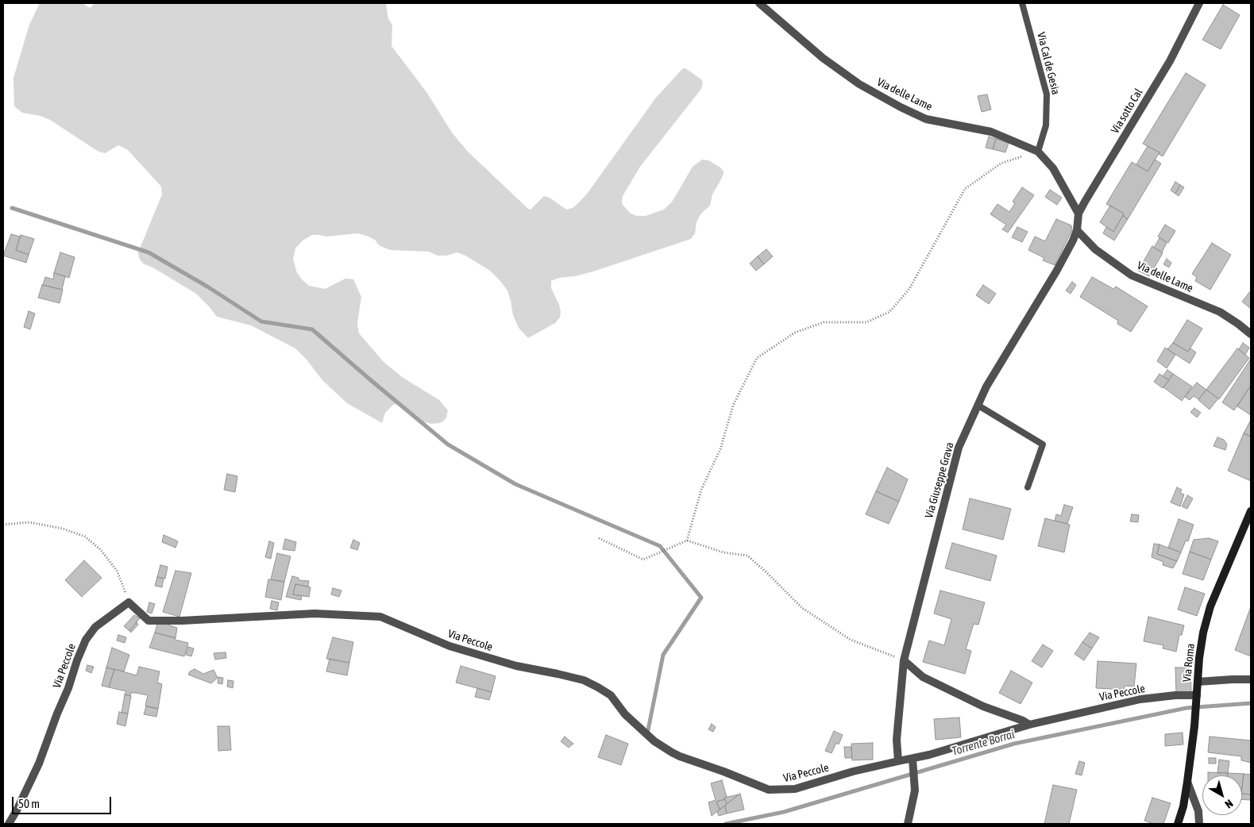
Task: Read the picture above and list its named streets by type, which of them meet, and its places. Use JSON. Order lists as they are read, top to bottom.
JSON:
{
  "streets": {
    "main road": ["Via Roma"],
    "street": [
      "Via delle Lame",
      "Via sotto Cal",
      "Via Giuseppe Grava",
      "Via Peccole"
    ],
    "lane": ["Via Cal de Gesia"]
  },
  "crossings": [
    ["Via Cal de Gesia", "Via delle Lame"],
    ["Via delle Lame", "Via sotto Cal"],
    ["Via delle Lame", "Via Giuseppe Grava"],
    ["Via sotto Cal", "Via Giuseppe Grava"],
    ["Via Giuseppe Grava", "Via Peccole"],
    ["Via Peccole", "Via Roma"]
  ],
  "water": ["Torrente Borrai"],
  "scale_bar": "50 m",
  "north": "bottom right"
}
